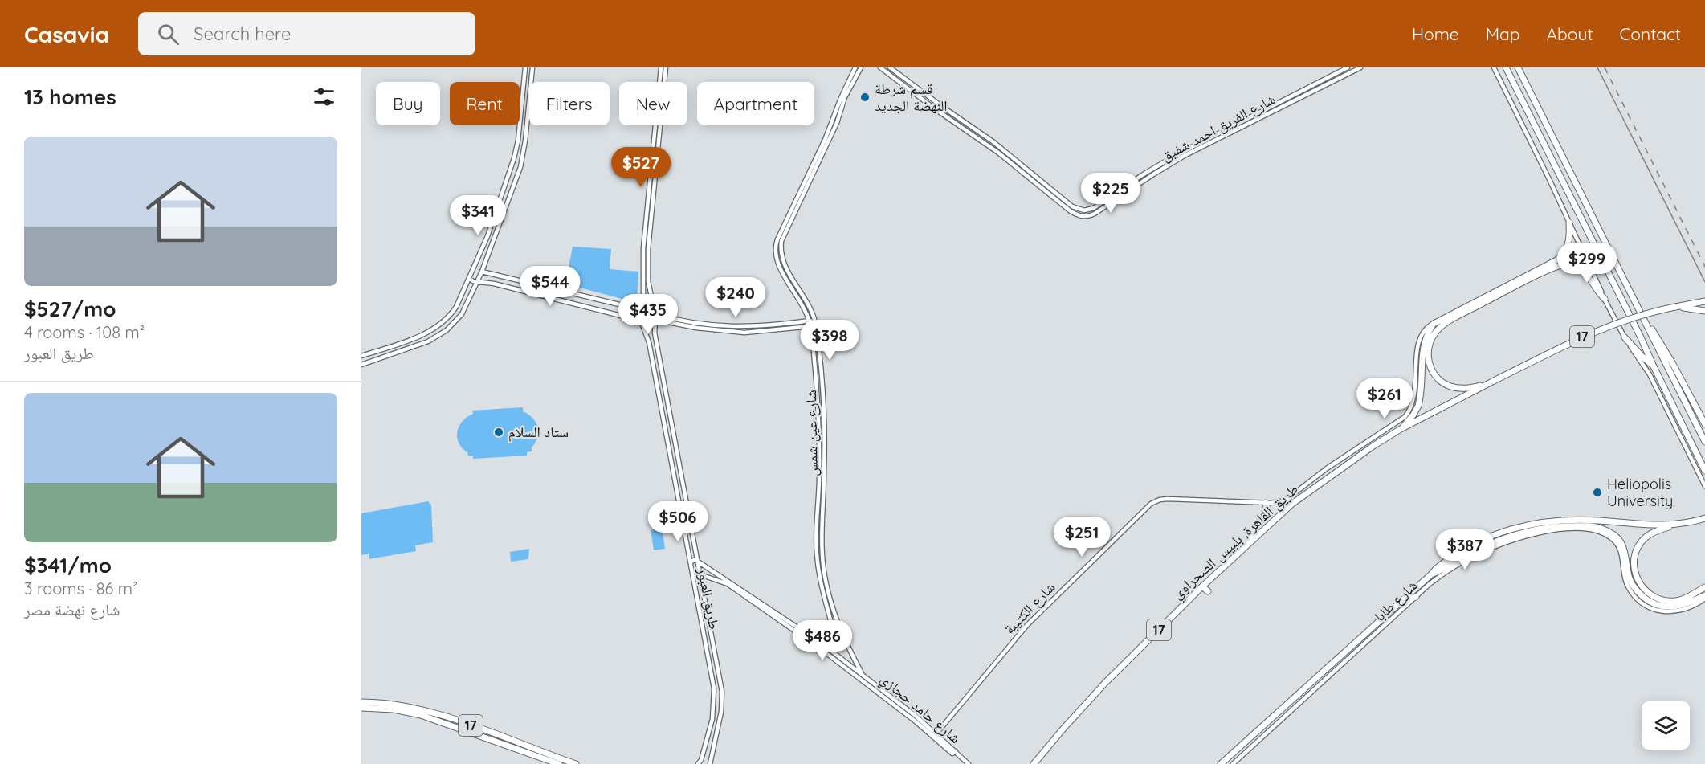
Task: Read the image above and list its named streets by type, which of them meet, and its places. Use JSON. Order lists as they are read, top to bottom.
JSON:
{
  "streets": {
    "highway": ["17", "طريق القاهرة, بلبيس الصحراوي"],
    "street": [
      "شارع الفريق احمد شفيق",
      "شارع عين شمس",
      "طريق العبور",
      "شارع طابا",
      "شارع الكتيبة",
      "شارع حامد حجازي"
    ]
  },
  "crossings": [
    ["شارع عين شمس", "شارع حامد حجازي"],
    ["طريق العبور", "شارع حامد حجازي"],
    ["شارع الكتيبة", "شارع حامد حجازي"]
  ],
  "places": ["قسم شرطة النهضة الجديد", "ستاد السلام", "Heliopolis University"],
  "page": {
    "header": "Casavia",
    "search": "Search here",
    "nav": [
      "Home",
      "Map",
      "About",
      "Contact"
    ],
    "heading": "13 homes",
    "chip": [
      "Buy",
      "Rent",
      "Filters",
      "New",
      "Apartment"
    ],
    "list": [
      {
        "name": "$527/mo",
        "note": "4 rooms · 108 m² · طريق العبور"
      },
      {
        "name": "$341/mo",
        "note": "3 rooms · 86 m² · شارع نهضة مصر"
      }
    ],
    "price": [
      "$527",
      "$225",
      "$341",
      "$299",
      "$544",
      "$240",
      "$435",
      "$398",
      "$261",
      "$506",
      "$251",
      "$387",
      "$486"
    ]
  }
}
